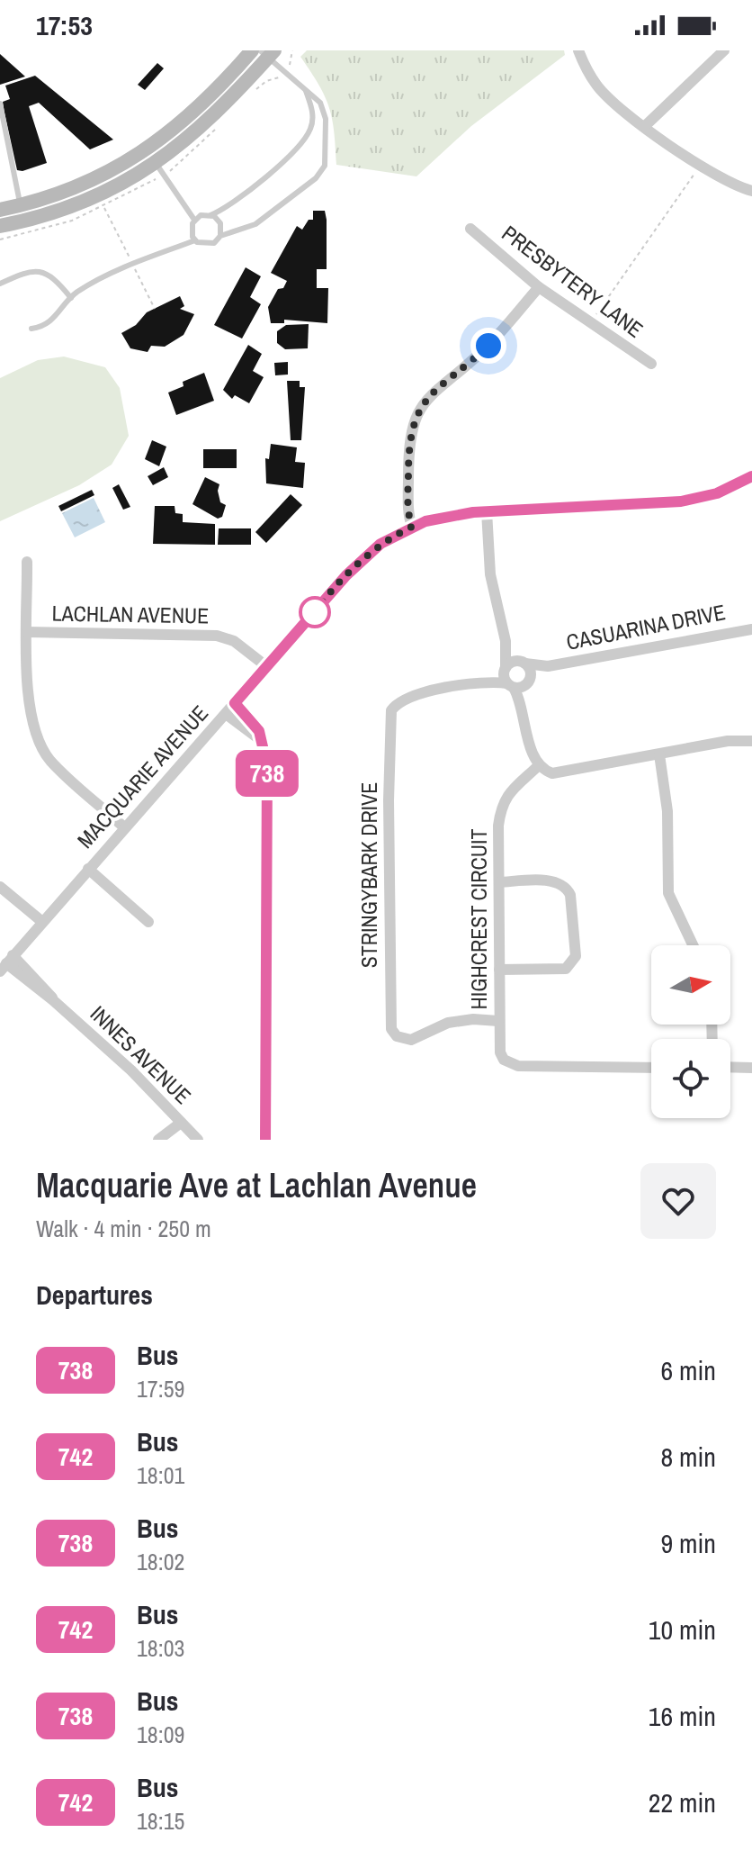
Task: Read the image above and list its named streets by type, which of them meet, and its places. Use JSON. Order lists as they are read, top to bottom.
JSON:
{
  "streets": {
    "street": [
      "PRESBYTERY LANE",
      "LACHLAN AVENUE",
      "CASUARINA DRIVE",
      "MACQUARIE AVENUE",
      "STRINGYBARK DRIVE",
      "HIGHCREST CIRCUIT",
      "INNES AVENUE"
    ]
  },
  "crossings": [
    ["LACHLAN AVENUE", "MACQUARIE AVENUE"],
    ["CASUARINA DRIVE", "STRINGYBARK DRIVE"],
    ["MACQUARIE AVENUE", "INNES AVENUE"],
    ["STRINGYBARK DRIVE", "HIGHCREST CIRCUIT"]
  ],
  "lines": ["bus line 738"],
  "north": "right",
  "page": {
    "status": "17:53",
    "on_map": "738",
    "heading": [
      ["Macquarie Ave at Lachlan Avenue", "Walk · 4 min · 250 m"],
      "Departures"
    ],
    "list": [
      {
        "mark": "738",
        "name": "Bus",
        "note": "17:59",
        "value": "6 min"
      },
      {
        "mark": "742",
        "name": "Bus",
        "note": "18:01",
        "value": "8 min"
      },
      {
        "mark": "738",
        "name": "Bus",
        "note": "18:02",
        "value": "9 min"
      },
      {
        "mark": "742",
        "name": "Bus",
        "note": "18:03",
        "value": "10 min"
      },
      {
        "mark": "738",
        "name": "Bus",
        "note": "18:09",
        "value": "16 min"
      },
      {
        "mark": "742",
        "name": "Bus",
        "note": "18:15",
        "value": "22 min"
      }
    ]
  }
}
